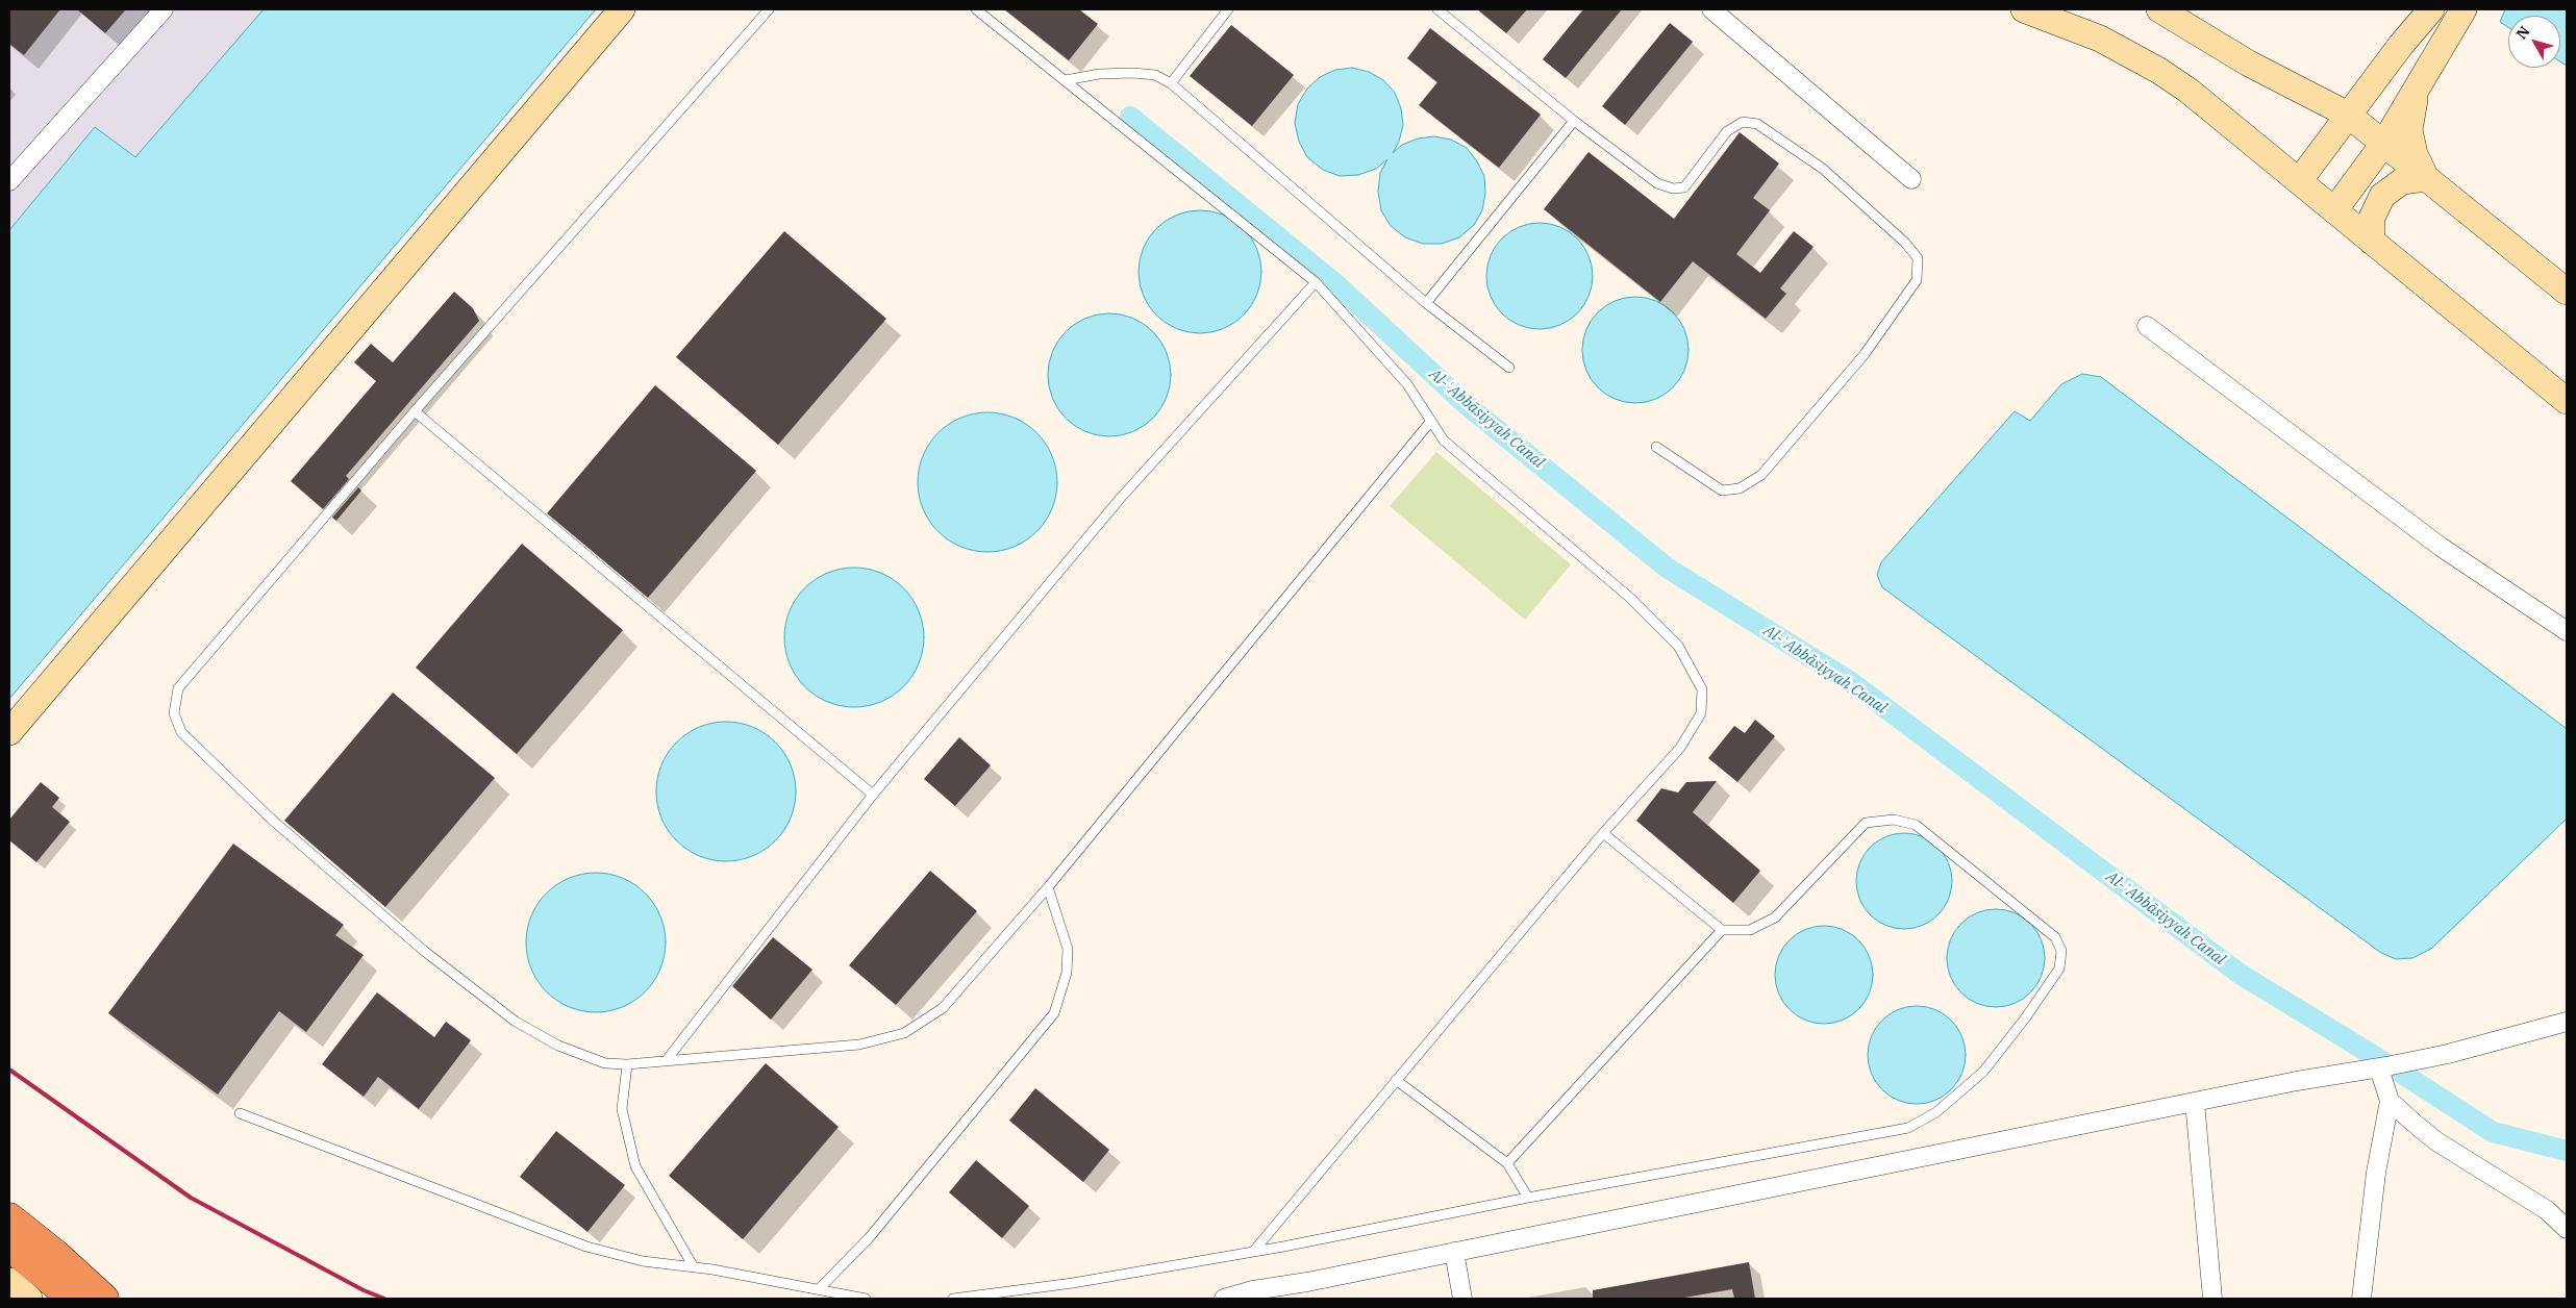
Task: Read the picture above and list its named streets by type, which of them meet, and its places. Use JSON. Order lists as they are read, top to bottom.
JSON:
{
  "water": ["Al-ʿAbbāsiyyah Canal"],
  "north": "top left"
}
